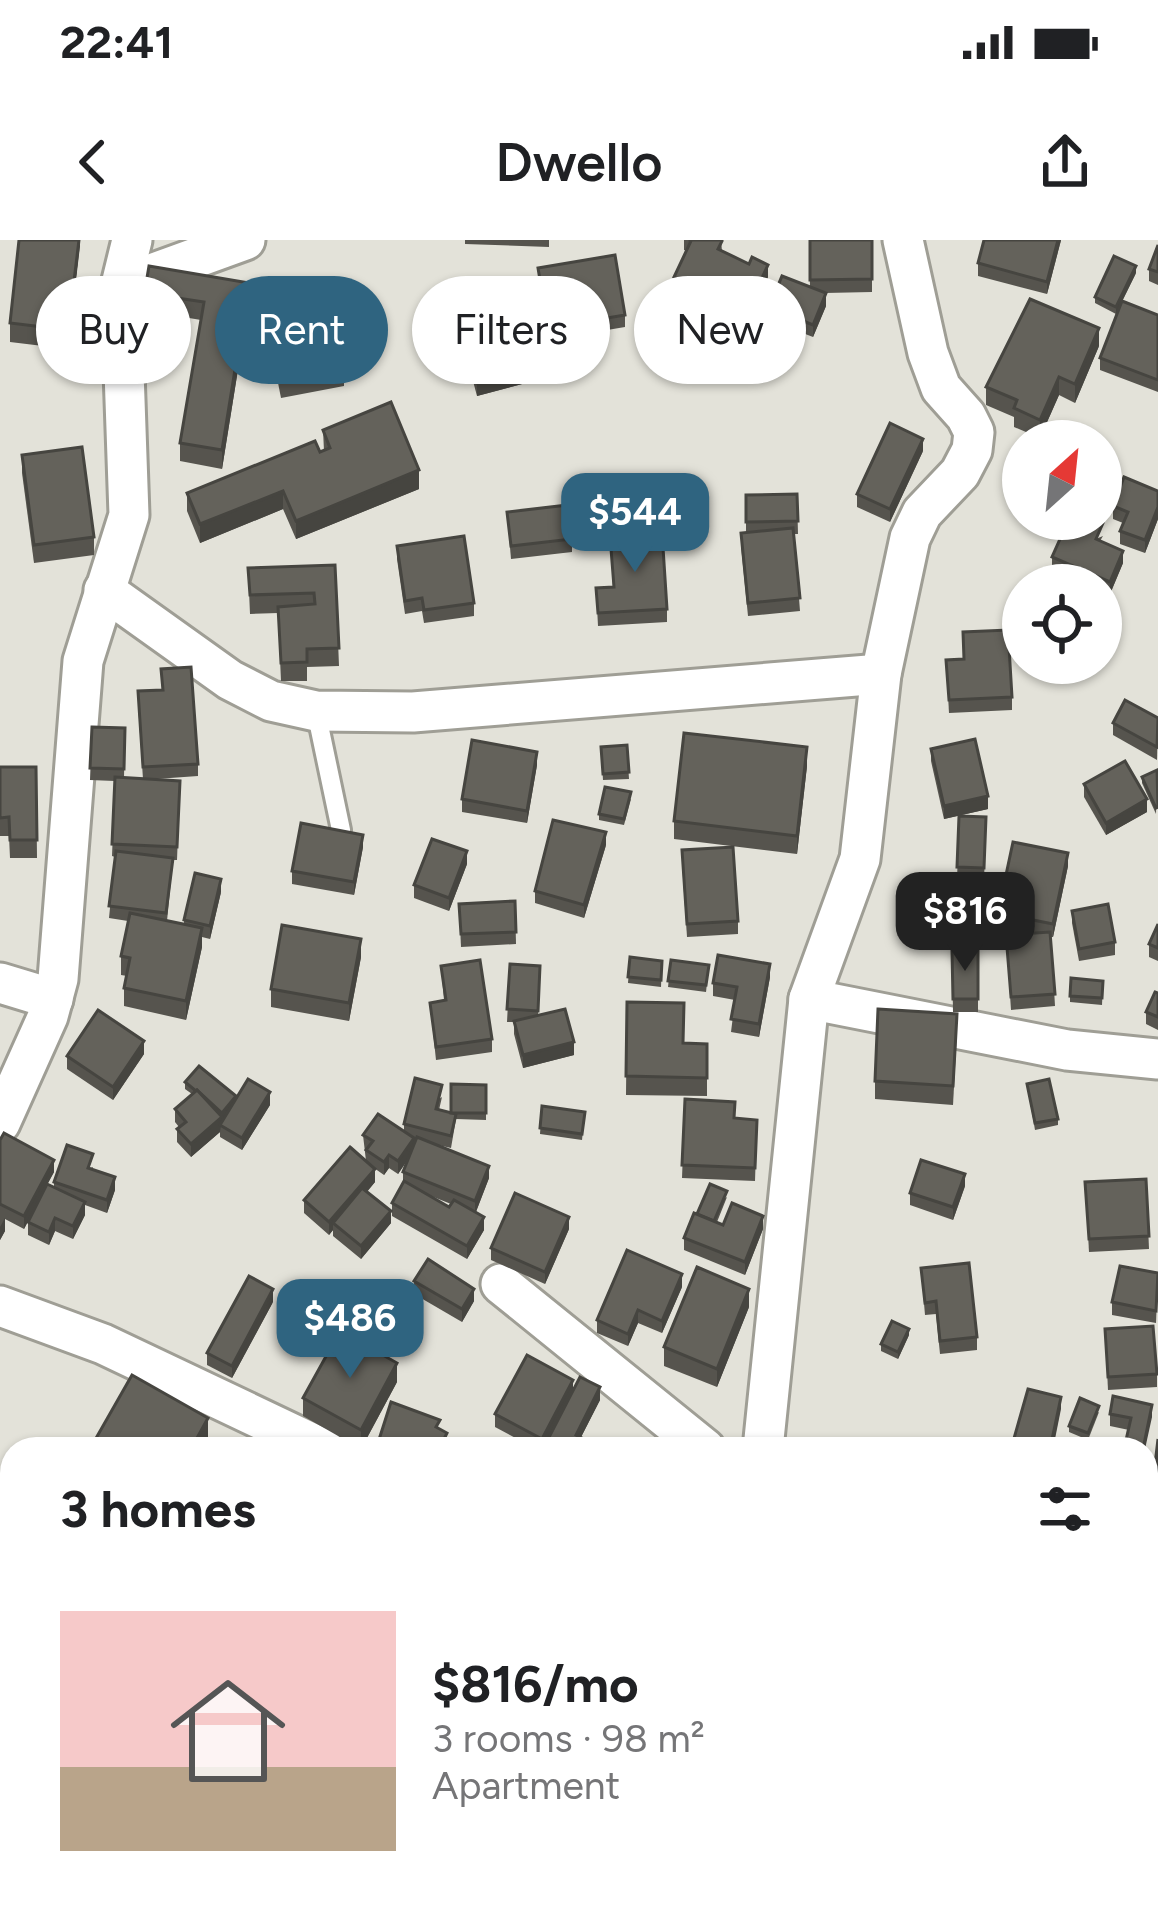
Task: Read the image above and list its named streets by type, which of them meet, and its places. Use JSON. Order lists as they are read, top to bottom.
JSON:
{
  "north": "top right",
  "page": {
    "status": "22:41",
    "header": "Dwello",
    "chip": [
      "Buy",
      "Rent",
      "Filters",
      "New"
    ],
    "price": ["$544", "$816", "$486"],
    "heading": "3 homes",
    "list": [
      {
        "name": "$816/mo",
        "note": "3 rooms · 98 m² · Apartment"
      }
    ]
  }
}
